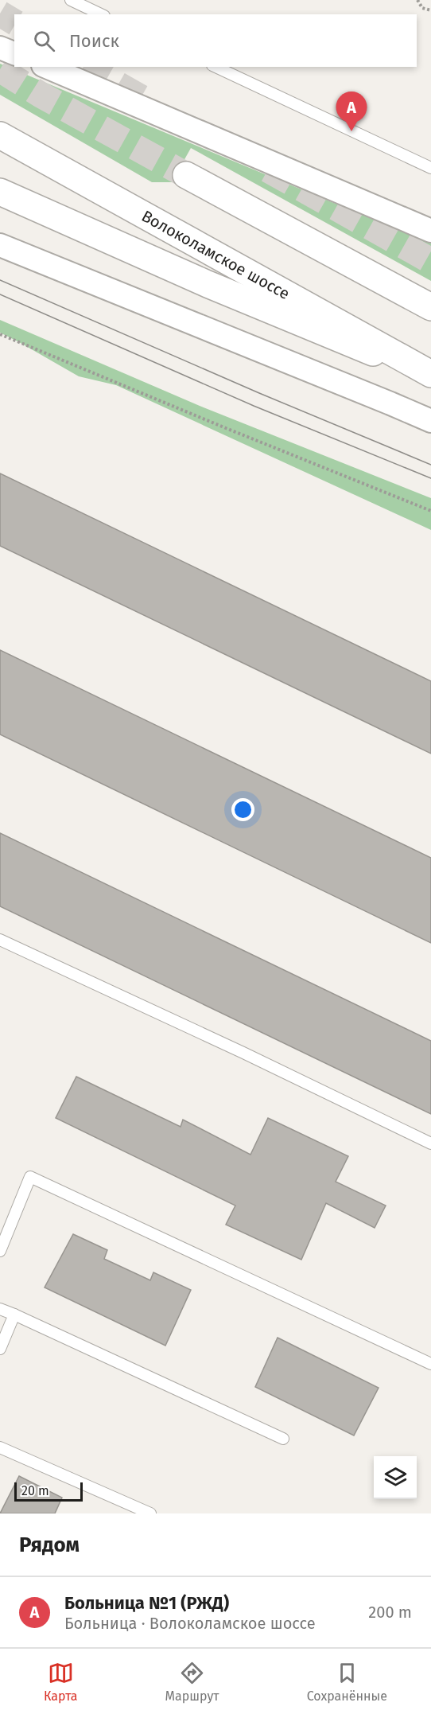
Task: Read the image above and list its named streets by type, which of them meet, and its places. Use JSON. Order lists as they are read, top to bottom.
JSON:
{
  "streets": {
    "main road": ["Волоколамское шоссе"]
  },
  "scale_bar": "20 m",
  "page": {
    "search": "Поиск",
    "pins": "A",
    "scale": "20 m",
    "heading": "Рядом",
    "list": [
      {
        "mark": "A",
        "name": "Больница №1 (РЖД)",
        "note": "Больница · Волоколамское шоссе",
        "value": "200 m"
      }
    ],
    "nav": ["Карта", "Маршрут", "Сохранённые"]
  }
}
